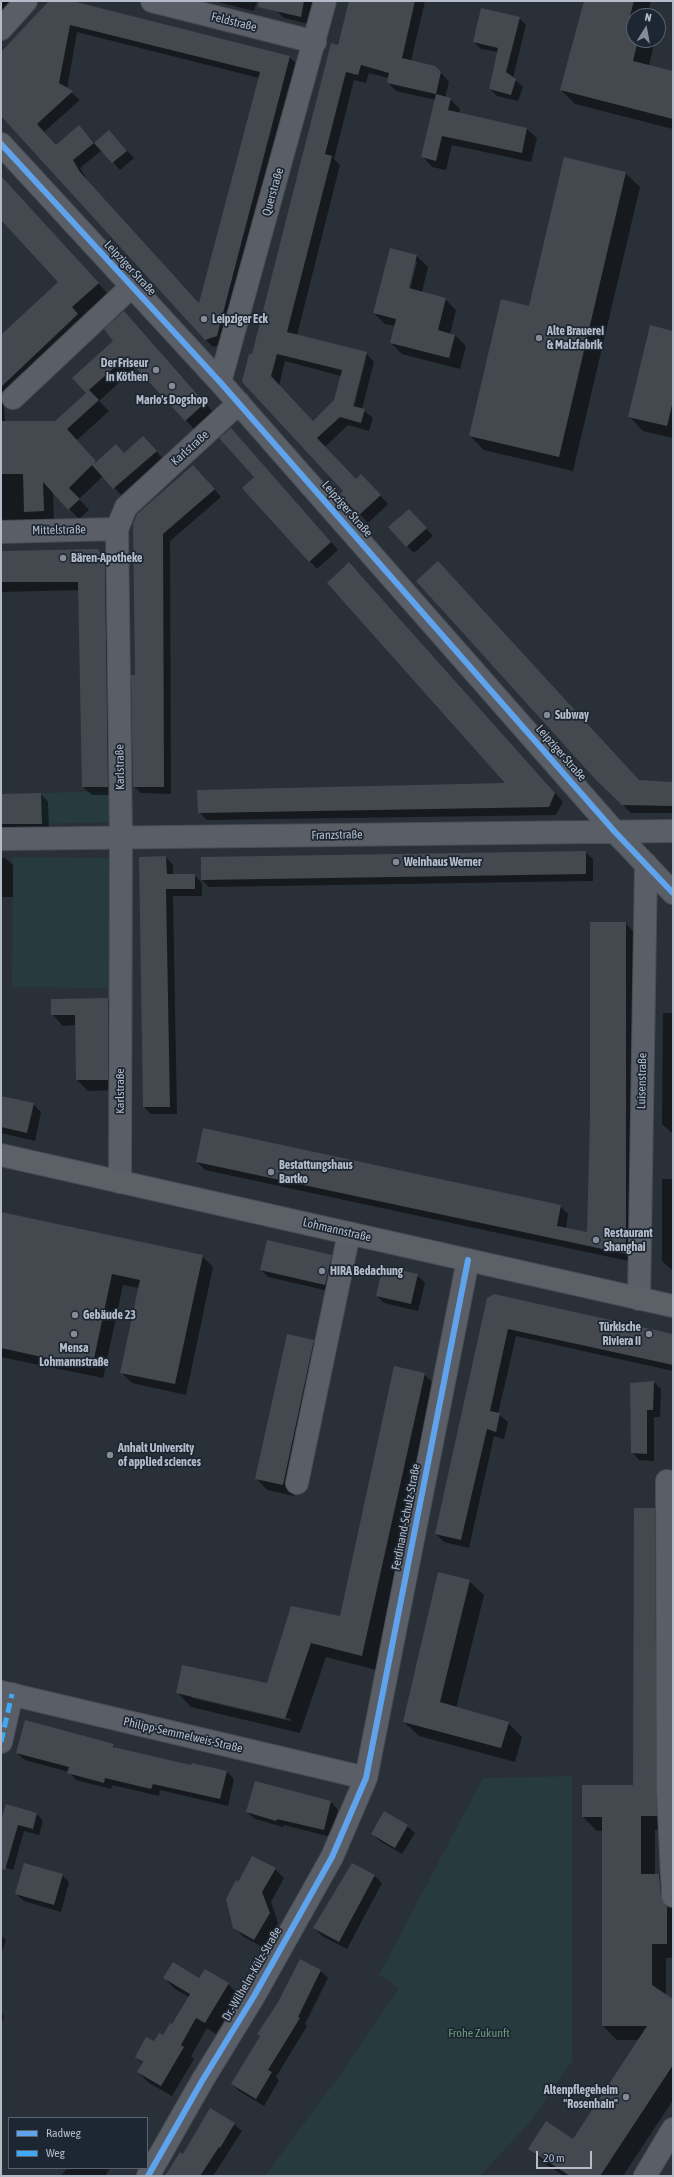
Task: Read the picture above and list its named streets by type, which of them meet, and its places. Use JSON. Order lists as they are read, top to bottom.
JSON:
{
  "streets": {
    "main road": ["Lohmannstraße"],
    "street": [
      "Feldstraße",
      "Querstraße",
      "Leipziger Straße",
      "Karlstraße",
      "Mittelstraße",
      "Franzstraße",
      "Luisenstraße",
      "Ferdinand-Schulz-Straße",
      "Philipp-Semmelweis-Straße",
      "Dr.-Wilhelm-Külz-Straße"
    ]
  },
  "crossings": [
    ["Feldstraße", "Querstraße"],
    ["Querstraße", "Leipziger Straße"],
    ["Leipziger Straße", "Karlstraße"],
    ["Leipziger Straße", "Franzstraße"],
    ["Leipziger Straße", "Luisenstraße"],
    ["Karlstraße", "Mittelstraße"],
    ["Karlstraße", "Franzstraße"],
    ["Karlstraße", "Lohmannstraße"],
    ["Luisenstraße", "Lohmannstraße"],
    ["Lohmannstraße", "Ferdinand-Schulz-Straße"],
    ["Ferdinand-Schulz-Straße", "Philipp-Semmelweis-Straße"],
    ["Ferdinand-Schulz-Straße", "Dr.-Wilhelm-Külz-Straße"],
    ["Philipp-Semmelweis-Straße", "Dr.-Wilhelm-Külz-Straße"]
  ],
  "parks": ["Frohe Zukunft"],
  "places": [
    "Leipziger Eck",
    "Alte Brauerei & Malzfabrik",
    "Der Friseur in Köthen",
    "Mario's Dogshop",
    "Bären-Apotheke",
    "Subway",
    "Weinhaus Werner",
    "Bestattungshaus Bartko",
    "Restaurant Shanghai",
    "HIRA Bedachung",
    "Gebäude 23",
    "Mensa Lohmannstraße",
    "Türkische Riviera II",
    "Anhalt University of applied sciences",
    "Altenpflegeheim \"Rosenhain\""
  ],
  "legend": ["Radweg", "Weg"],
  "scale_bar": "20 m",
  "north": "top"
}
